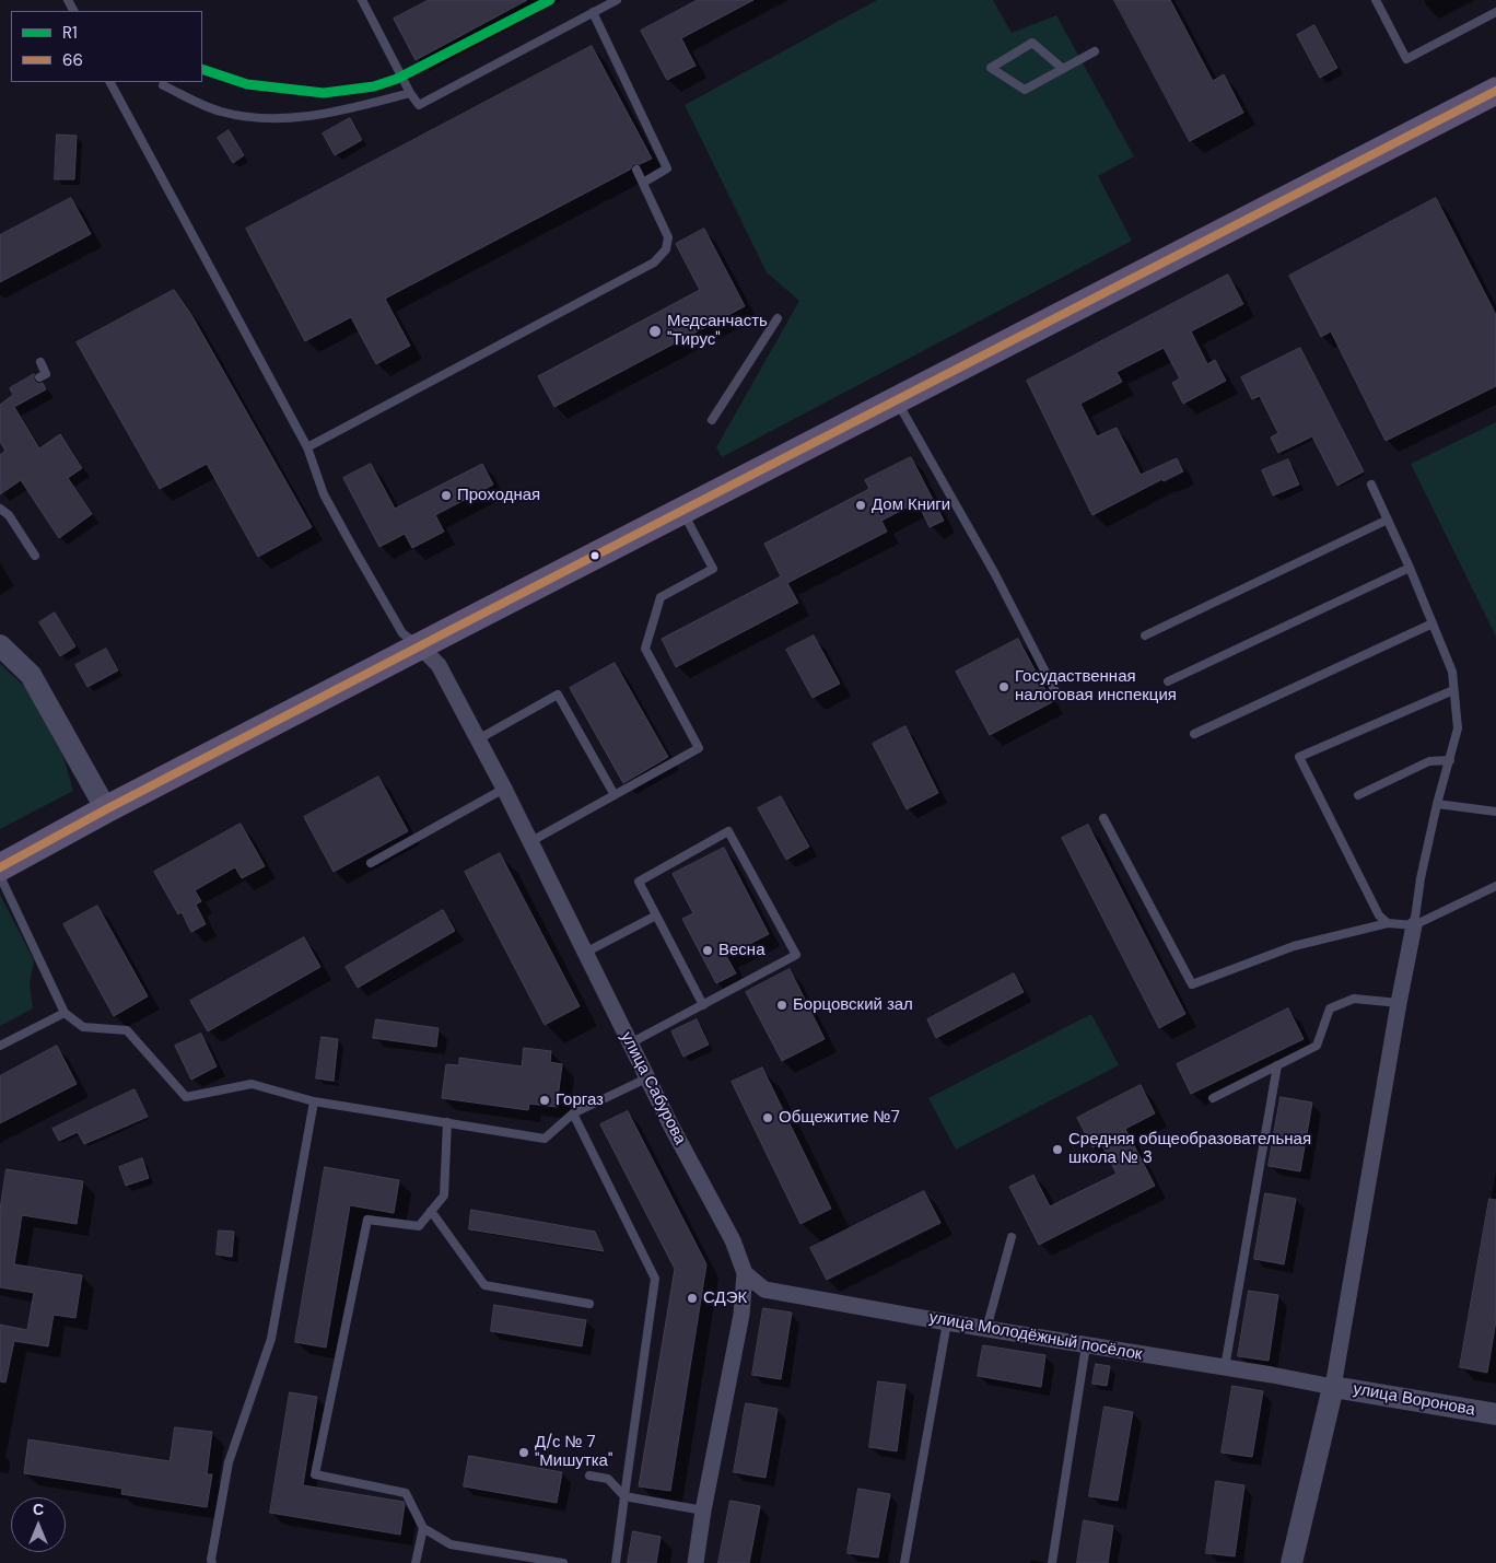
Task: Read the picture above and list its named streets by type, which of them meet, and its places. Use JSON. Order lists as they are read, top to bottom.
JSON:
{
  "streets": {
    "street": ["улица Сабурова", "улица Молодёжный посёлок", "улица Воронова"]
  },
  "crossings": [
    ["улица Сабурова", "улица Молодёжный посёлок"],
    ["улица Молодёжный посёлок", "улица Воронова"]
  ],
  "places": [
    "Медсанчасть \"Тирус\"",
    "Проходная",
    "Дом Книги",
    "Госудаственная налоговая инспекция",
    "Весна",
    "Борцовский зал",
    "Горгаз",
    "Общежитие №7",
    "Средняя общеобразовательная школа № 3",
    "СДЭК",
    "Д/с № 7 \"Мишутка\""
  ],
  "lines": ["transit line R1", "transit line 66"],
  "legend": ["R1", "66"],
  "north": "top"
}
